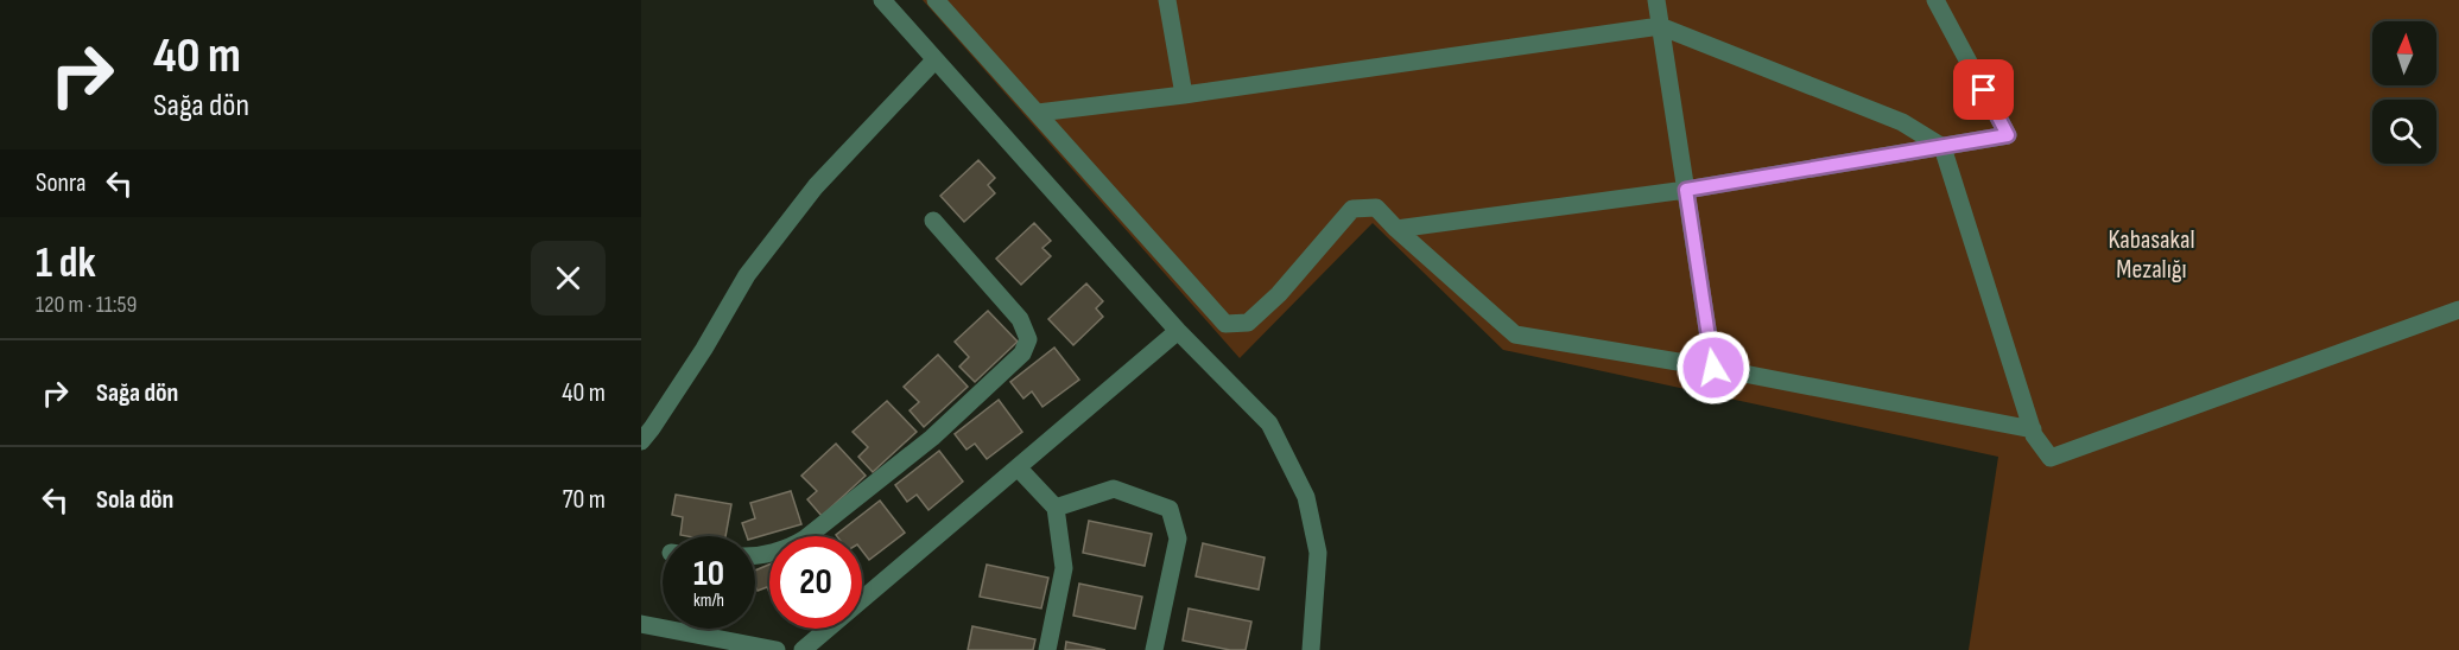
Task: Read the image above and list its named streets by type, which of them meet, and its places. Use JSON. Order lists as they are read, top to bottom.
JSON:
{
  "parks": ["Kabasakal Mezalığı"],
  "north": "top",
  "page": {
    "turn": ["40 m", "Sağa dön"],
    "then": "Sonra",
    "heading": ["1 dk", "120 m · 11:59"],
    "list": [
      {
        "name": "Sağa dön",
        "value": "40 m"
      },
      {
        "name": "Sola dön",
        "value": "70 m"
      }
    ],
    "speed": "10 km/h",
    "limit": "20"
  }
}
